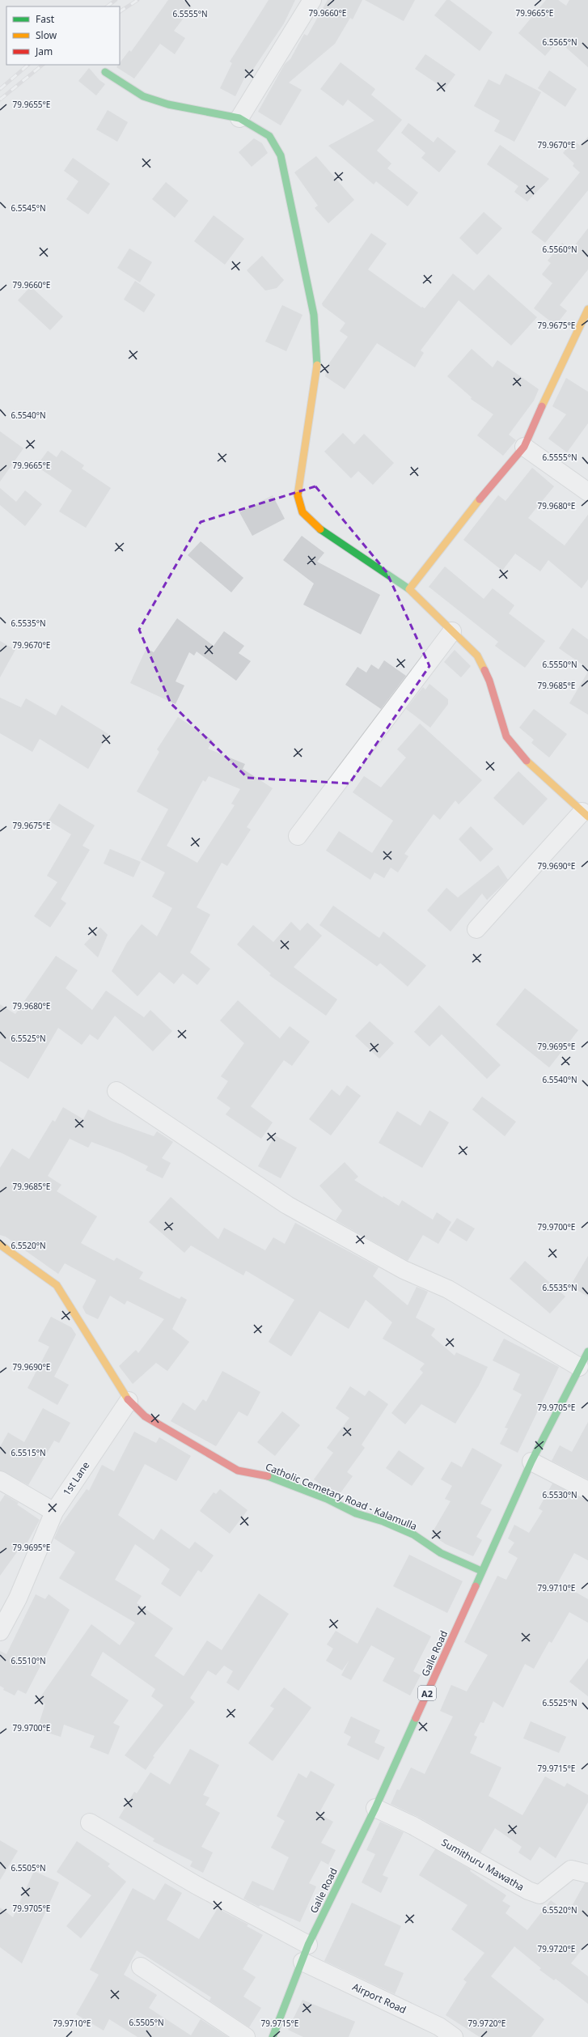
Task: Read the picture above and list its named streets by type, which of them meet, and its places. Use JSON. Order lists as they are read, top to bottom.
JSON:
{
  "streets": {
    "main road": ["Catholic Cemetary Road - Kalamulla", "Galle Road", "A2"],
    "street": ["1st Lane", "Sumithuru Mawatha", "Airport Road"]
  },
  "crossings": [
    ["1st Lane", "Catholic Cemetary Road - Kalamulla"],
    ["Catholic Cemetary Road - Kalamulla", "Galle Road"],
    ["Galle Road", "Sumithuru Mawatha"],
    ["Galle Road", "Airport Road"]
  ],
  "legend": ["Fast", "Slow", "Jam"],
  "coordinates": [
    "79.9660°E",
    "79.9665°E",
    "6.5555°N",
    "6.5565°N",
    "79.9655°E",
    "79.9670°E",
    "6.5545°N",
    "6.5560°N",
    "79.9675°E",
    "6.5540°N",
    "79.9680°E",
    "6.5535°N",
    "6.5550°N",
    "79.9685°E",
    "79.9690°E",
    "6.5525°N",
    "79.9695°E",
    "79.9700°E",
    "6.5520°N",
    "79.9705°E",
    "6.5515°N",
    "6.5530°N",
    "79.9710°E",
    "6.5510°N",
    "79.9715°E",
    "6.5505°N",
    "79.9720°E"
  ]
}
